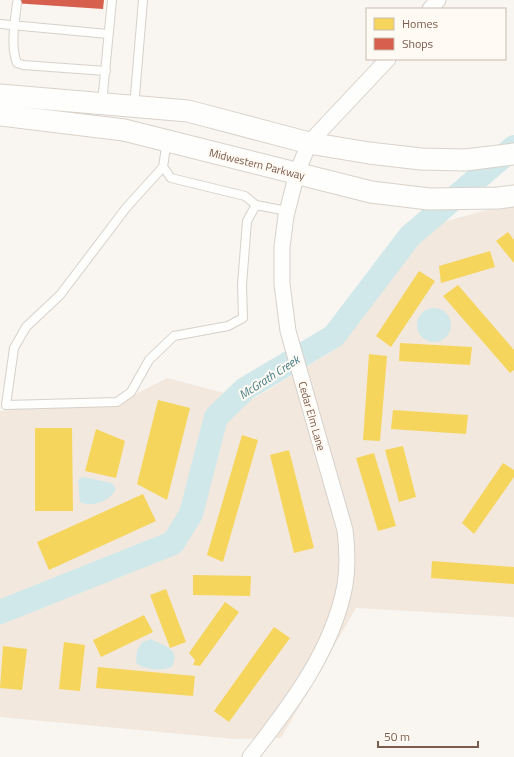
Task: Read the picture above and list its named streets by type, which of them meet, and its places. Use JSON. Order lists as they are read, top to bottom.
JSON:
{
  "streets": {
    "main road": ["Midwestern Parkway"],
    "street": ["Cedar Elm Lane"]
  },
  "crossings": [
    ["Midwestern Parkway", "Cedar Elm Lane"]
  ],
  "water": ["McGrath Creek"],
  "legend": ["Homes", "Shops"],
  "scale_bar": "50 m"
}
